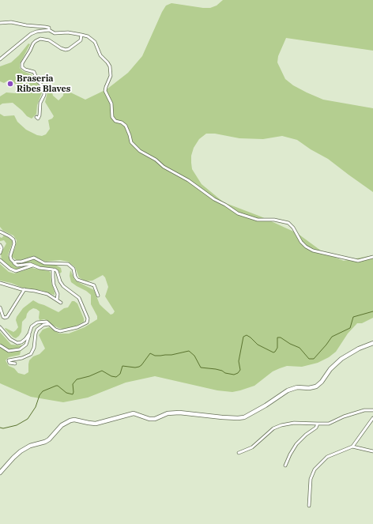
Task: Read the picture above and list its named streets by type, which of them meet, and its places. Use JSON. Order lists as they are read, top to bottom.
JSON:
{
  "places": ["Braseria Ribes Blaves"]
}
